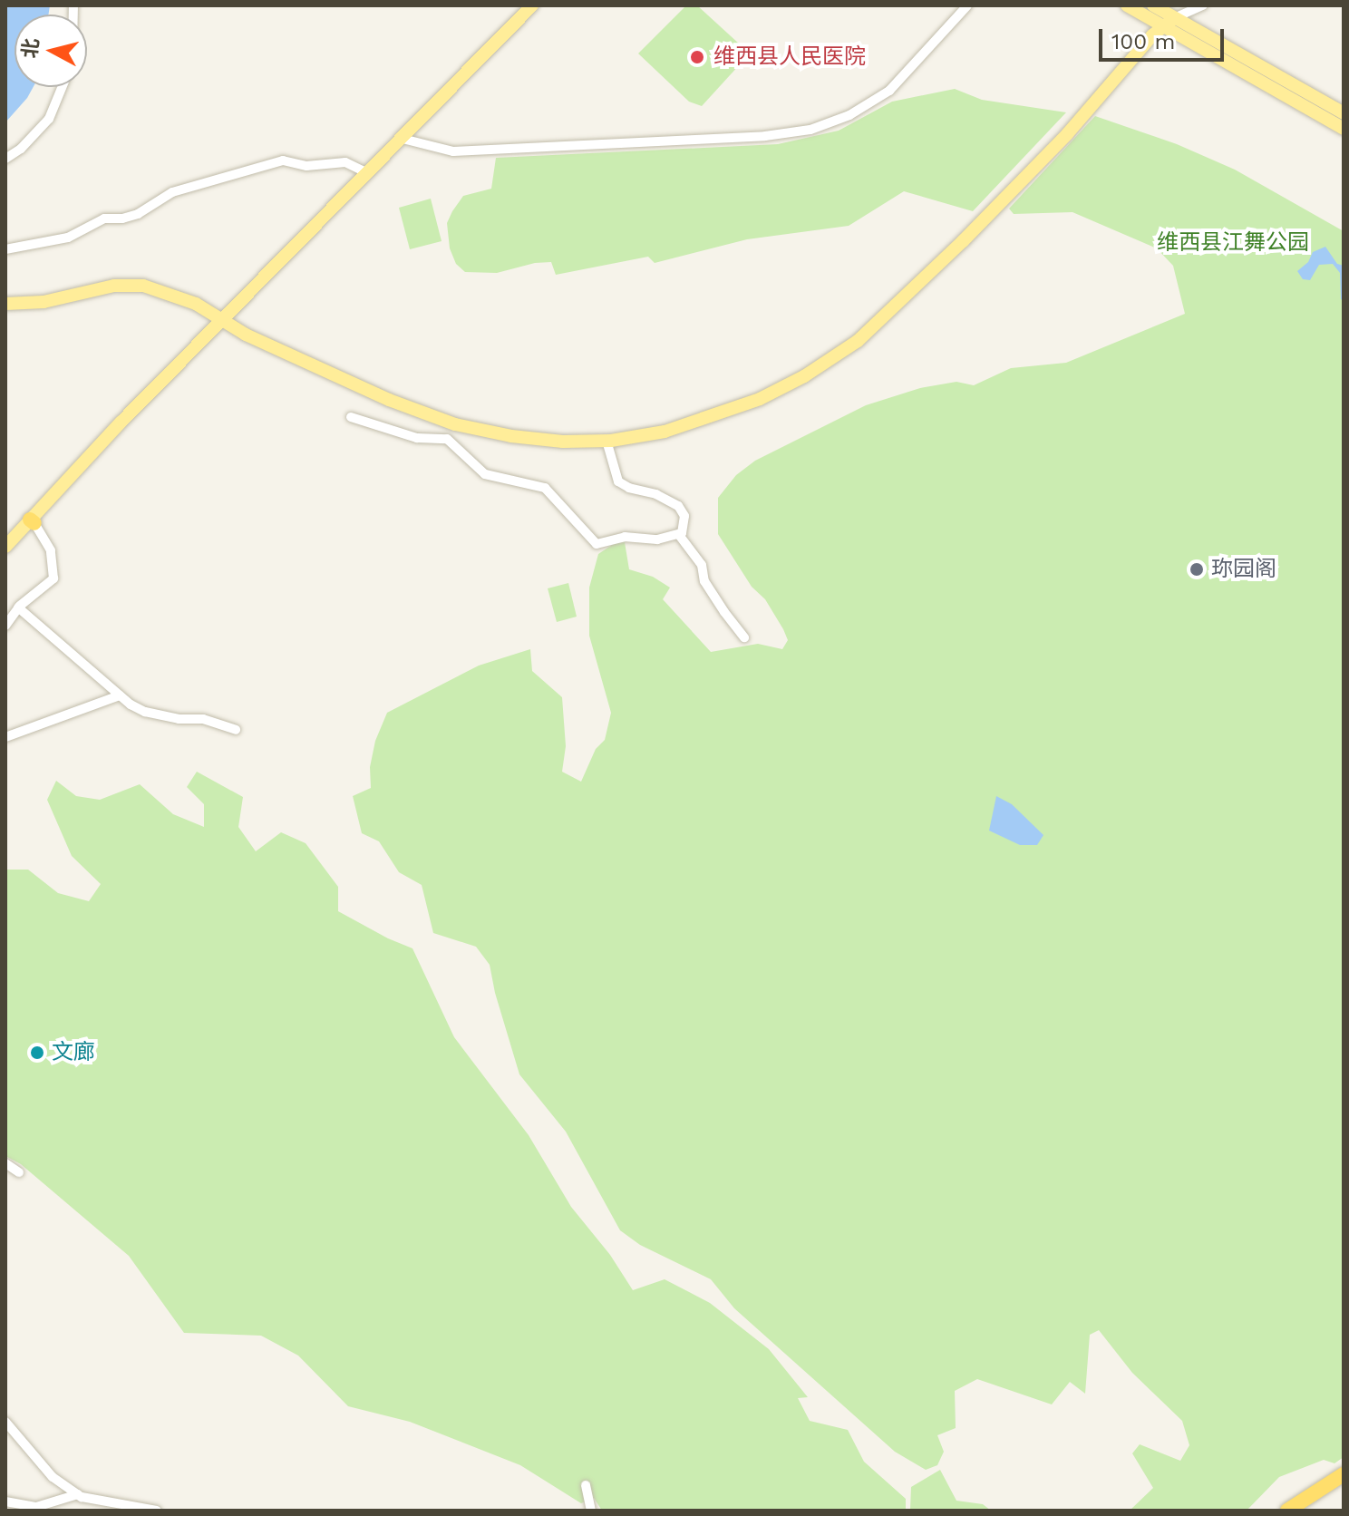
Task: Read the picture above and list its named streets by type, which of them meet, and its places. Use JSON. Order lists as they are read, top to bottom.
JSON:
{
  "parks": ["维西县江舞公园"],
  "places": ["维西县人民医院", "珎园阁", "文廊"],
  "scale_bar": "100 m",
  "north": "left"
}
